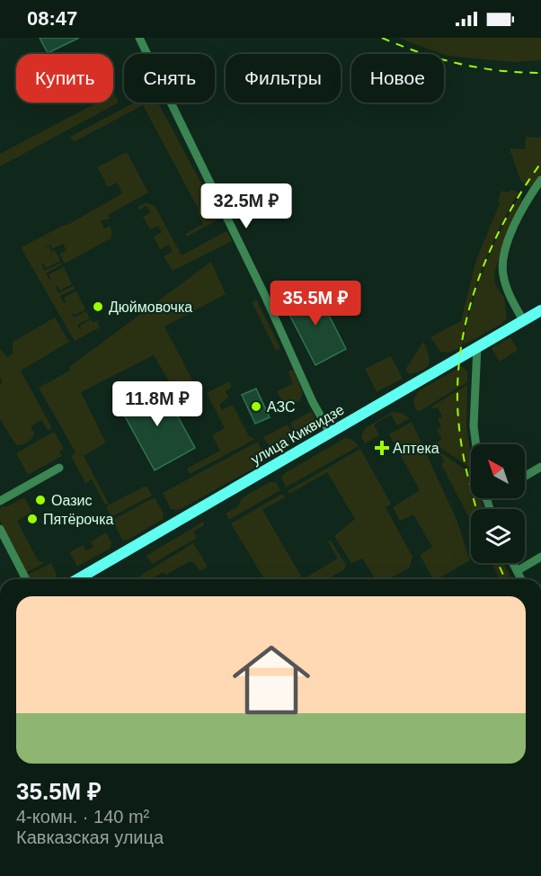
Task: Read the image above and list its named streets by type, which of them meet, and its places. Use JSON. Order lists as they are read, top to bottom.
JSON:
{
  "streets": {
    "main road": ["улица Киквидзе"]
  },
  "places": {
    "other": [
      "Дюймовочка",
      "АЗС",
      "Оазис",
      "Пятёрочка"
    ],
    "health": ["Аптека"]
  },
  "north": "top left",
  "page": {
    "status": "08:47",
    "chip": [
      "Купить",
      "Снять",
      "Фильтры",
      "Новое"
    ],
    "price": ["32.5M ₽", "35.5M ₽", "11.8M ₽"],
    "list": [
      {
        "name": "35.5M ₽",
        "note": "4-комн. · 140 m² · Кавказская улица"
      }
    ]
  }
}
